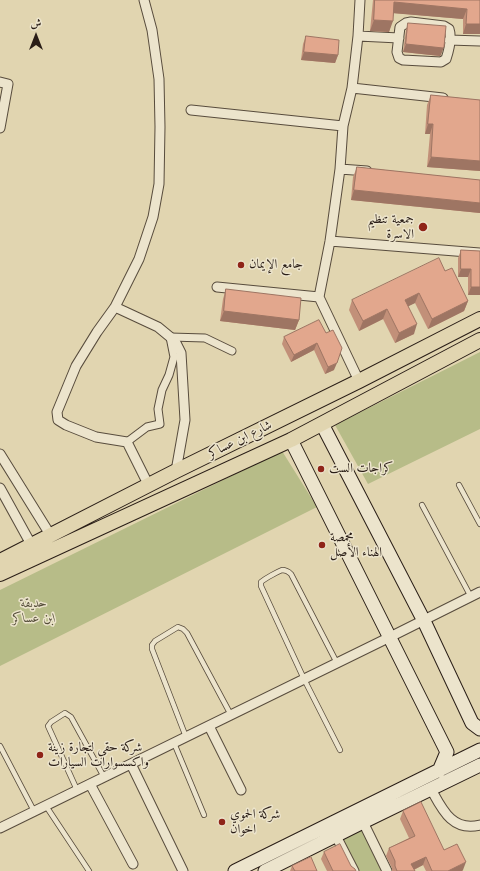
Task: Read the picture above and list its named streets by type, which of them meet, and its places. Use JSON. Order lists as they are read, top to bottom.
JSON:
{
  "streets": {
    "main road": ["شارع ابن عساكر"]
  },
  "parks": ["حديقة ابن عساكر"],
  "places": [
    "جمعية تنظيم الاسرة",
    "جامع الإيمان",
    "كراجات الست",
    "محمصة الهناء الأصل",
    "شركة حقي لتجارة زينة واكسسوارات السيارات",
    "شركة الحموي اخوان"
  ],
  "north": "top"
}
